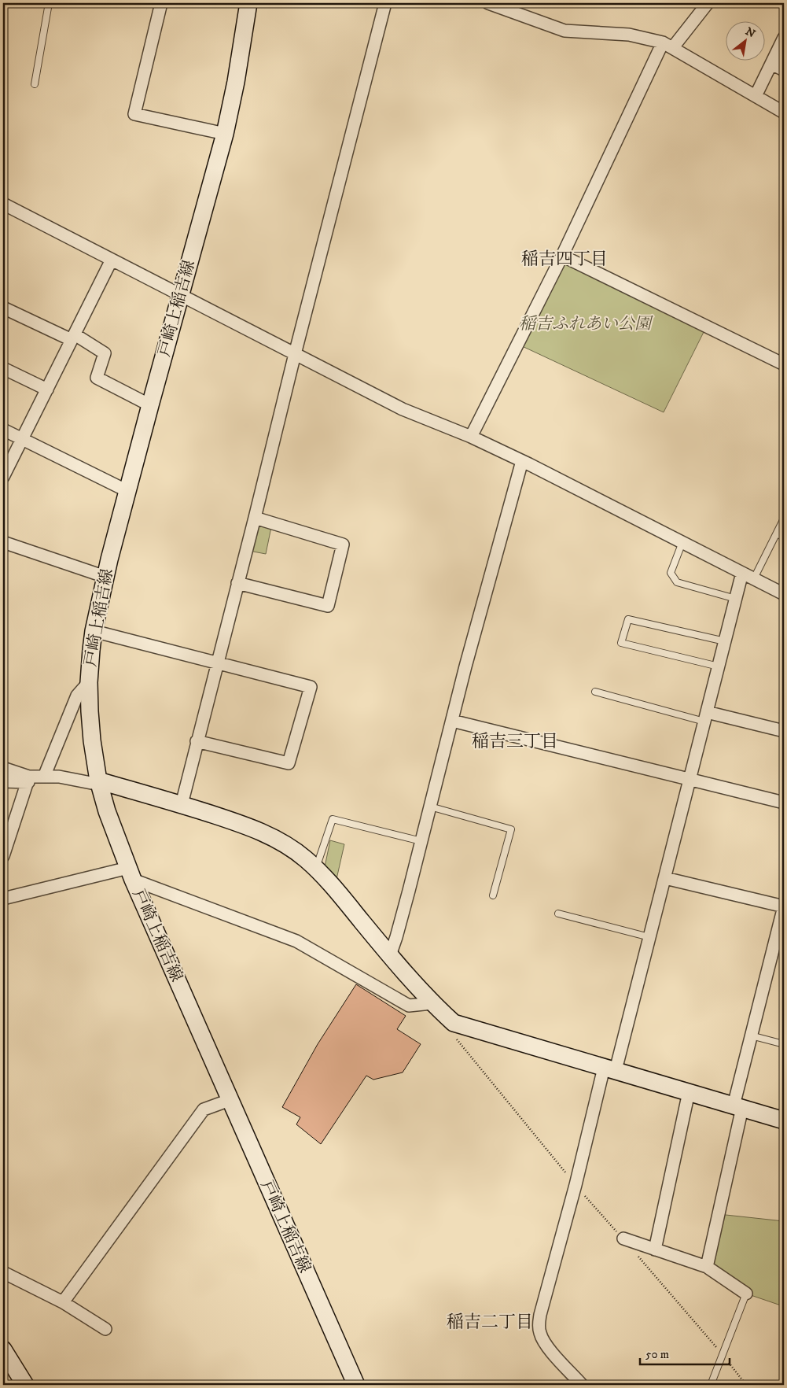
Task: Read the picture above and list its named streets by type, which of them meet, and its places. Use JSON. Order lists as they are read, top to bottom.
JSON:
{
  "streets": {
    "main road": ["戸崎上稲吉線"]
  },
  "districts": ["稲吉四丁目", "稲吉三丁目", "稲吉二丁目"],
  "parks": ["稲吉ふれあい公園"],
  "scale_bar": "50 m",
  "north": "top right"
}
